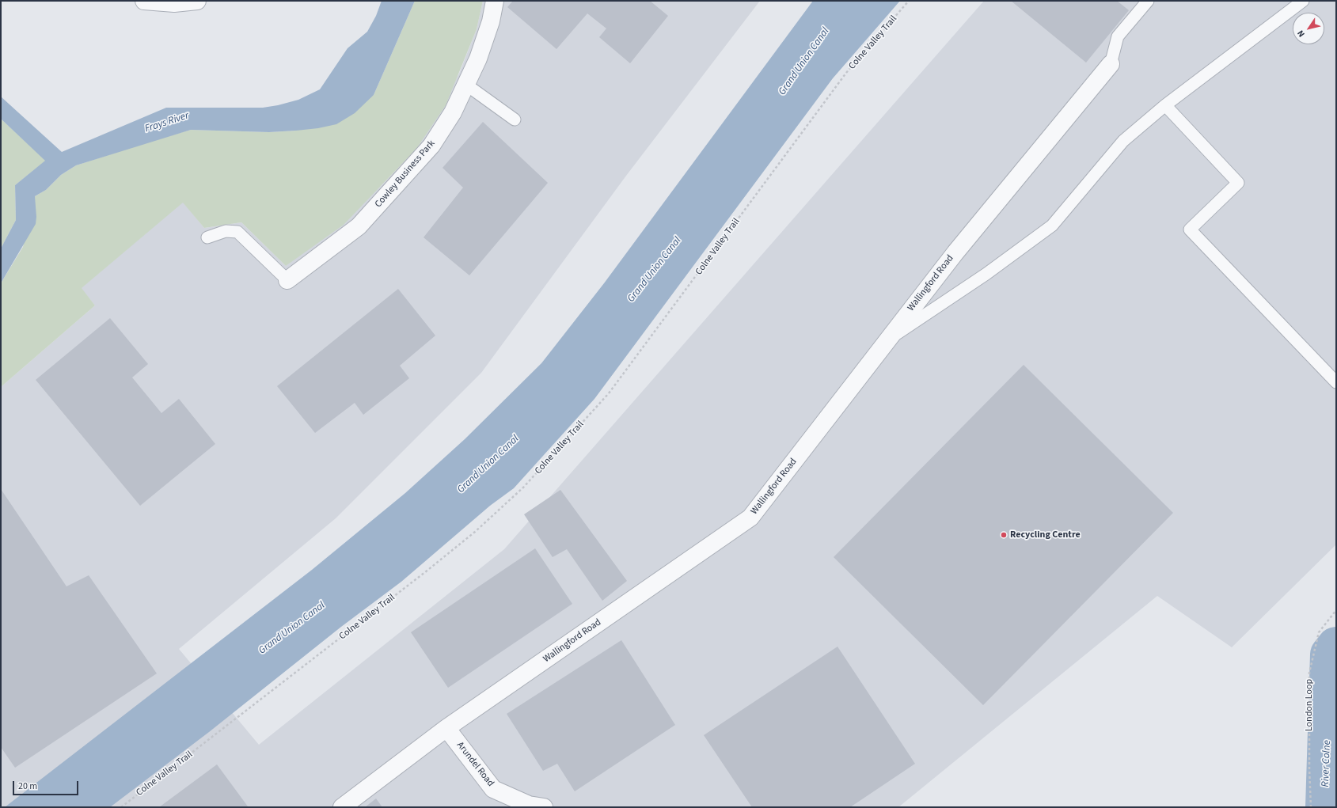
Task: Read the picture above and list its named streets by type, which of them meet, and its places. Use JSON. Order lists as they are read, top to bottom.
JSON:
{
  "streets": {
    "street": ["Cowley Business Park", "Wallingford Road", "Arundel Road"],
    "path": ["Colne Valley Trail", "London Loop"]
  },
  "crossings": [
    ["Wallingford Road", "Arundel Road"]
  ],
  "water": ["Grand Union Canal", "Frays River", "River Colne"],
  "places": ["Recycling Centre"],
  "scale_bar": "20 m",
  "north": "bottom left"
}
